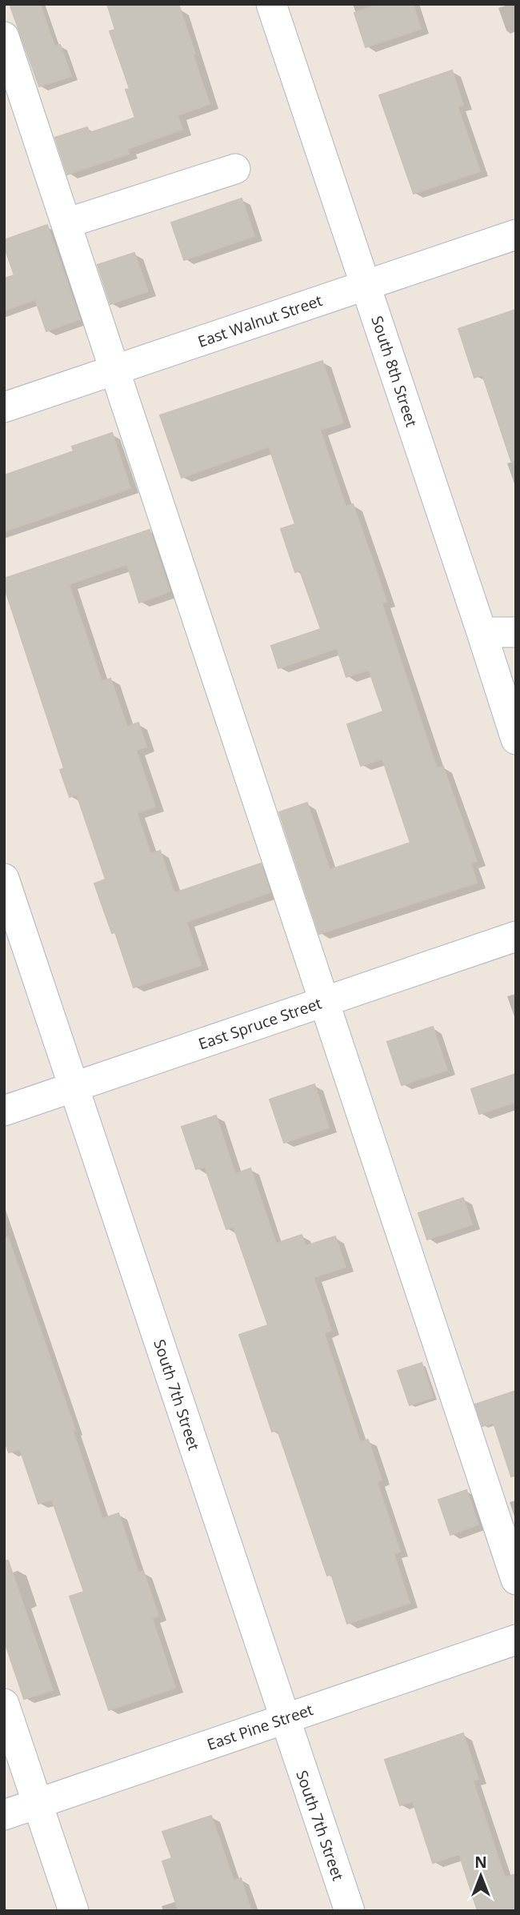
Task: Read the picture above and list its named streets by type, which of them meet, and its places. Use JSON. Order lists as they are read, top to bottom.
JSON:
{
  "streets": {
    "street": [
      "East Walnut Street",
      "South 8th Street",
      "East Spruce Street",
      "South 7th Street",
      "East Pine Street"
    ]
  },
  "crossings": [
    ["East Walnut Street", "South 8th Street"],
    ["East Spruce Street", "South 7th Street"],
    ["South 7th Street", "East Pine Street"]
  ],
  "north": "top"
}
